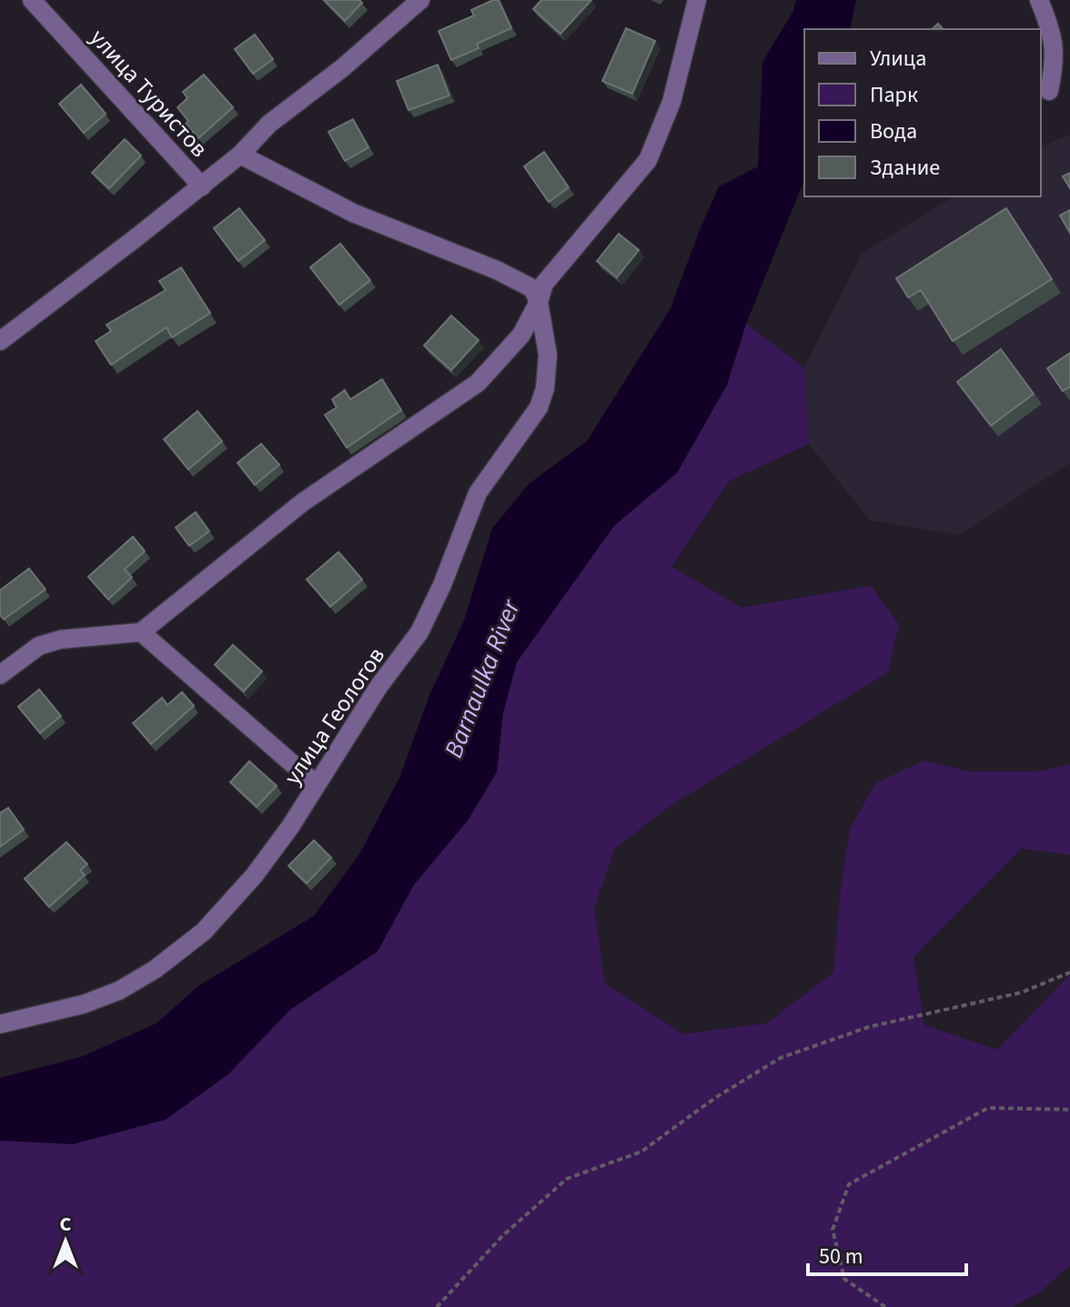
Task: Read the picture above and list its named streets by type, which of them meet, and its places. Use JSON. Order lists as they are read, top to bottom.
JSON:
{
  "streets": {
    "street": ["улица Туристов", "улица Геологов"]
  },
  "water": ["Barnaulka River"],
  "legend": [
    "Улица",
    "Парк",
    "Вода",
    "Здание"
  ],
  "scale_bar": "50 m",
  "north": "top"
}
